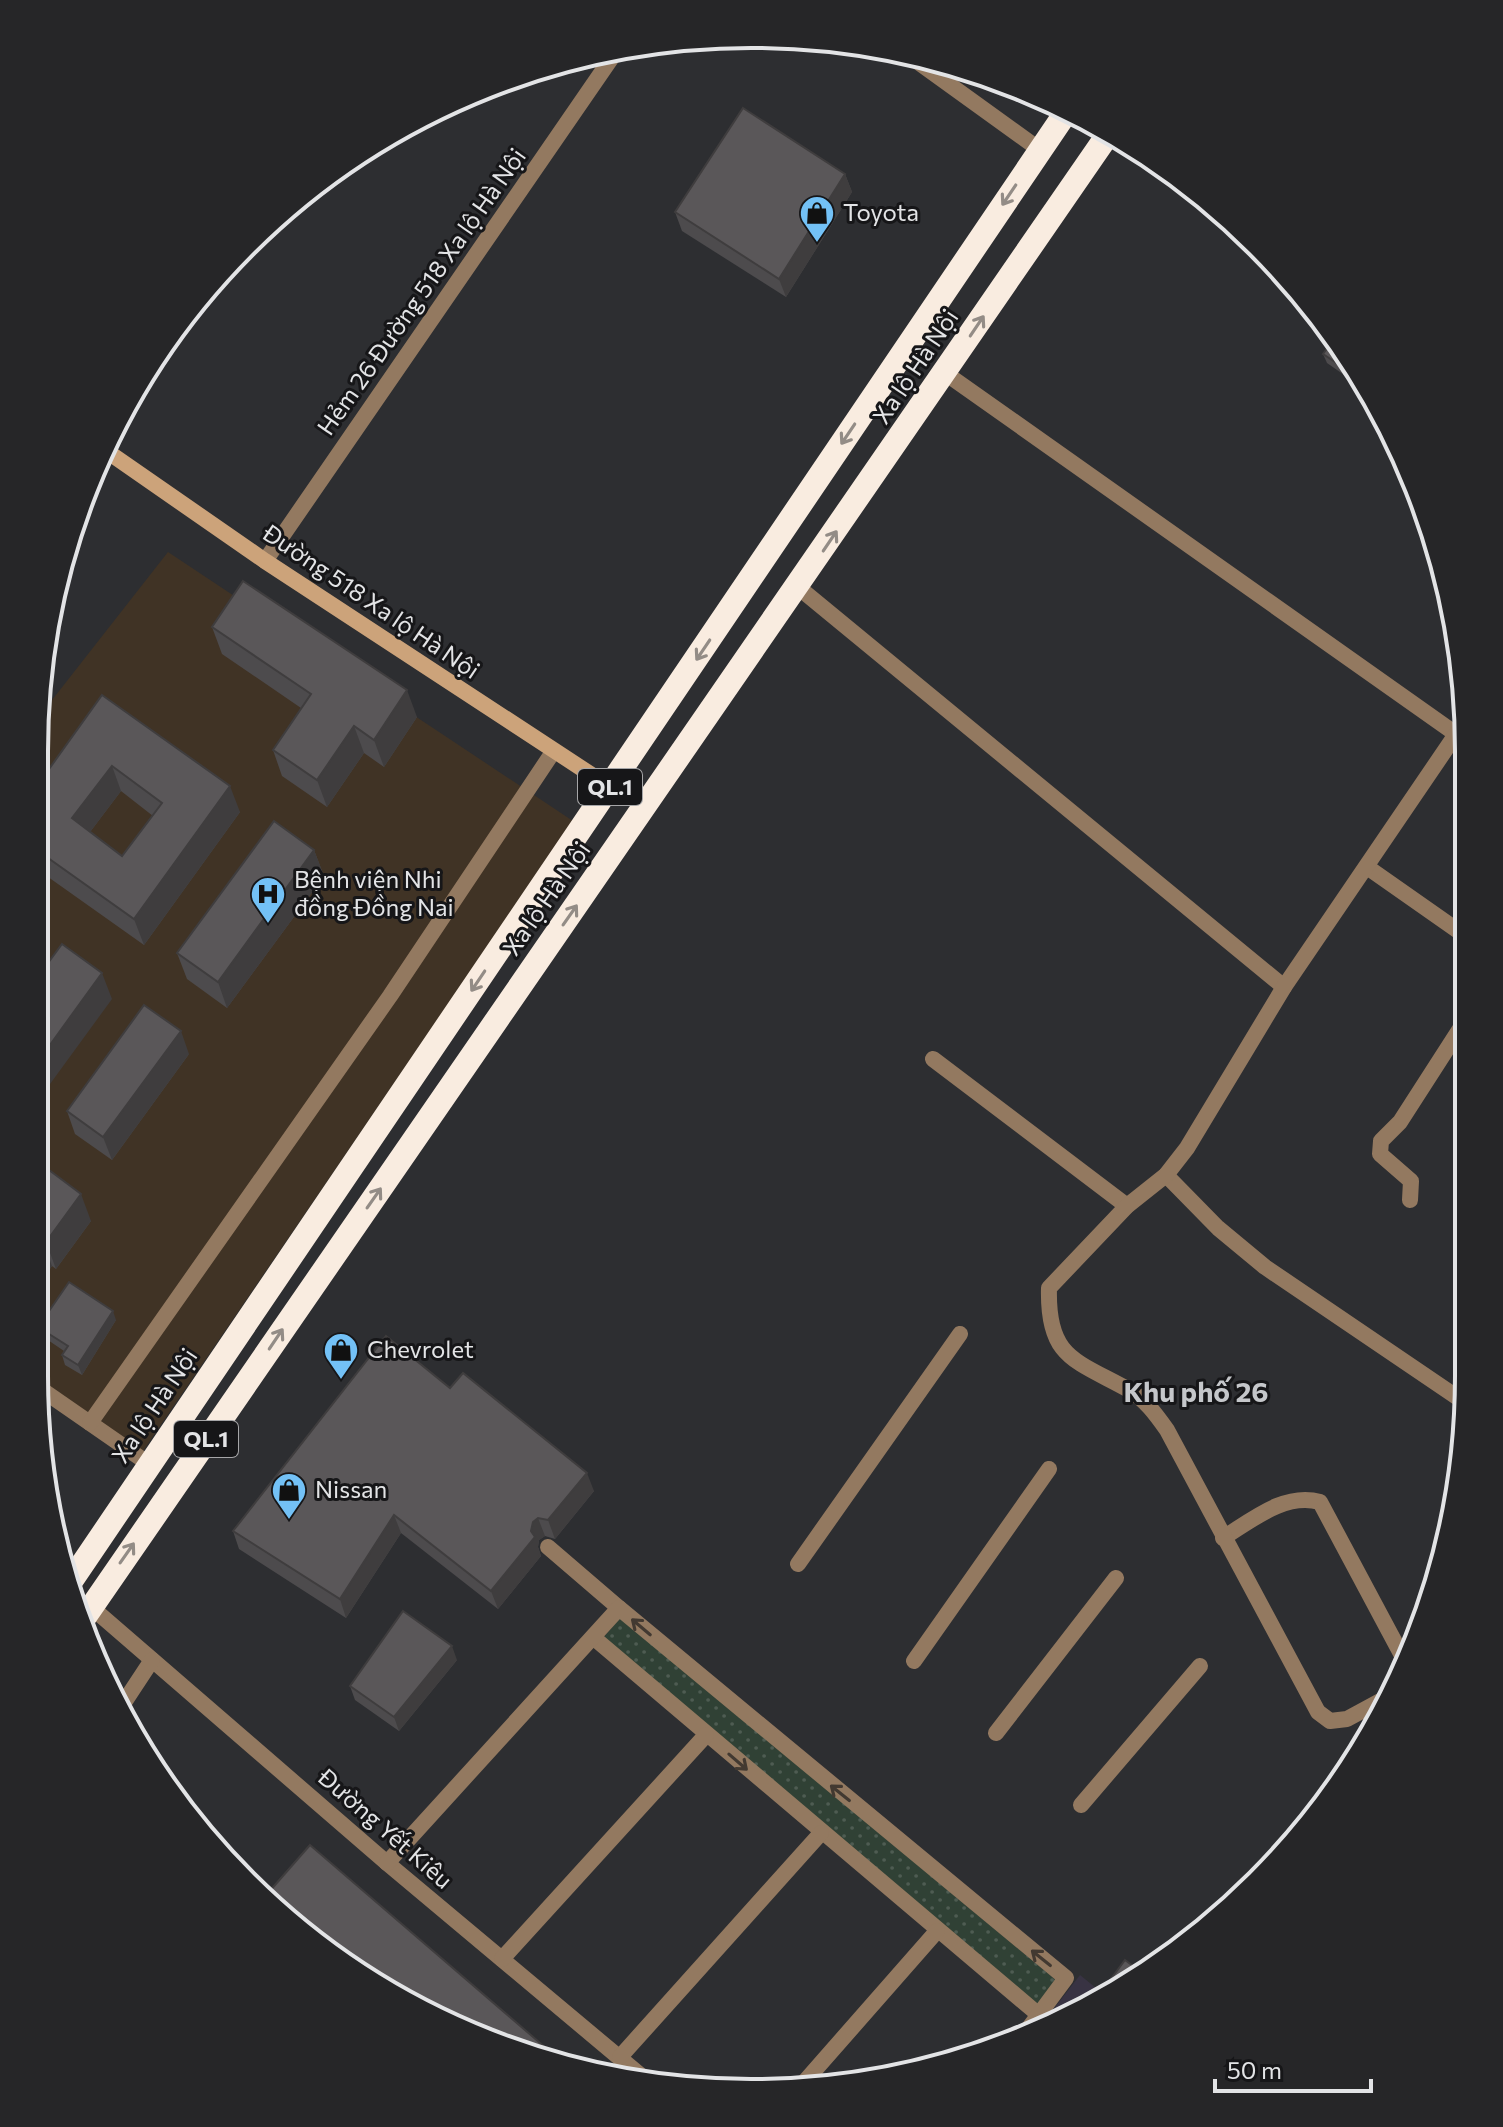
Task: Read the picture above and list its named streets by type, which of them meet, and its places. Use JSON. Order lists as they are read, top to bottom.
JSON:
{
  "streets": {
    "highway": ["Xa lộ Hà Nội", "QL.1"],
    "street": ["Hẻm 26 Đường 518 Xa lộ Hà Nội", "Đường 518 Xa lộ Hà Nội", "Đường Yết Kiêu"]
  },
  "crossings": [
    ["Hẻm 26 Đường 518 Xa lộ Hà Nội", "Đường 518 Xa lộ Hà Nội"],
    ["Xa lộ Hà Nội", "Đường 518 Xa lộ Hà Nội"]
  ],
  "districts": ["Khu phố 26"],
  "places": {
    "shop": ["Toyota", "Chevrolet", "Nissan"],
    "hospital": ["Bệnh viện Nhi đồng Đồng Nai"]
  },
  "scale_bar": "50 m"
}
